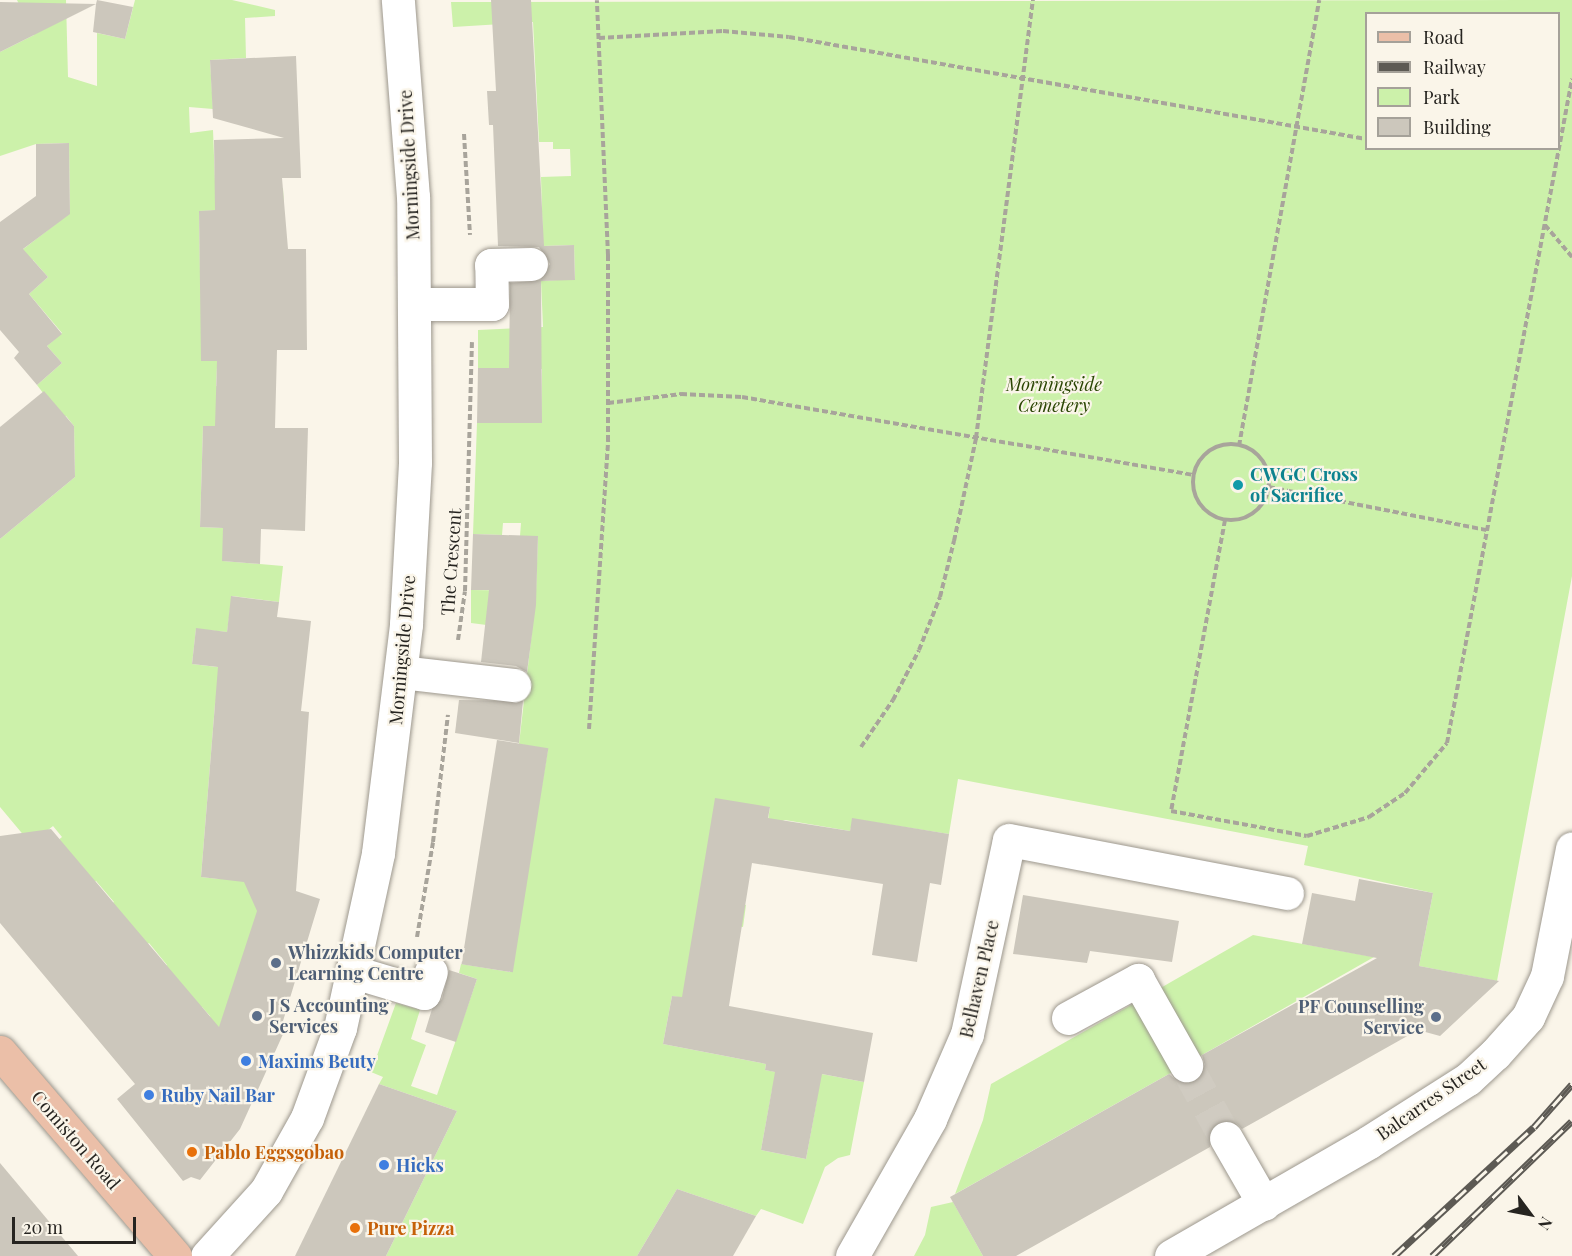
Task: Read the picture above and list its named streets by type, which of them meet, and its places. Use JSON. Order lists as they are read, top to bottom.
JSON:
{
  "streets": {
    "main road": ["Comiston Road"],
    "street": ["Morningside Drive", "Belhaven Place", "Balcarres Street"],
    "path": ["The Crescent"]
  },
  "parks": ["Morningside Cemetery"],
  "places": [
    "CWGC Cross of Sacrifice",
    "Whizzkids Computer Learning Centre",
    "J S Accounting Services",
    "PF Counselling Service",
    "Maxims Beuty",
    "Ruby Nail Bar",
    "Pablo Eggsgobao",
    "Hicks",
    "Pure Pizza"
  ],
  "legend": [
    "Road",
    "Railway",
    "Park",
    "Building"
  ],
  "scale_bar": "20 m",
  "north": "bottom right"
}
